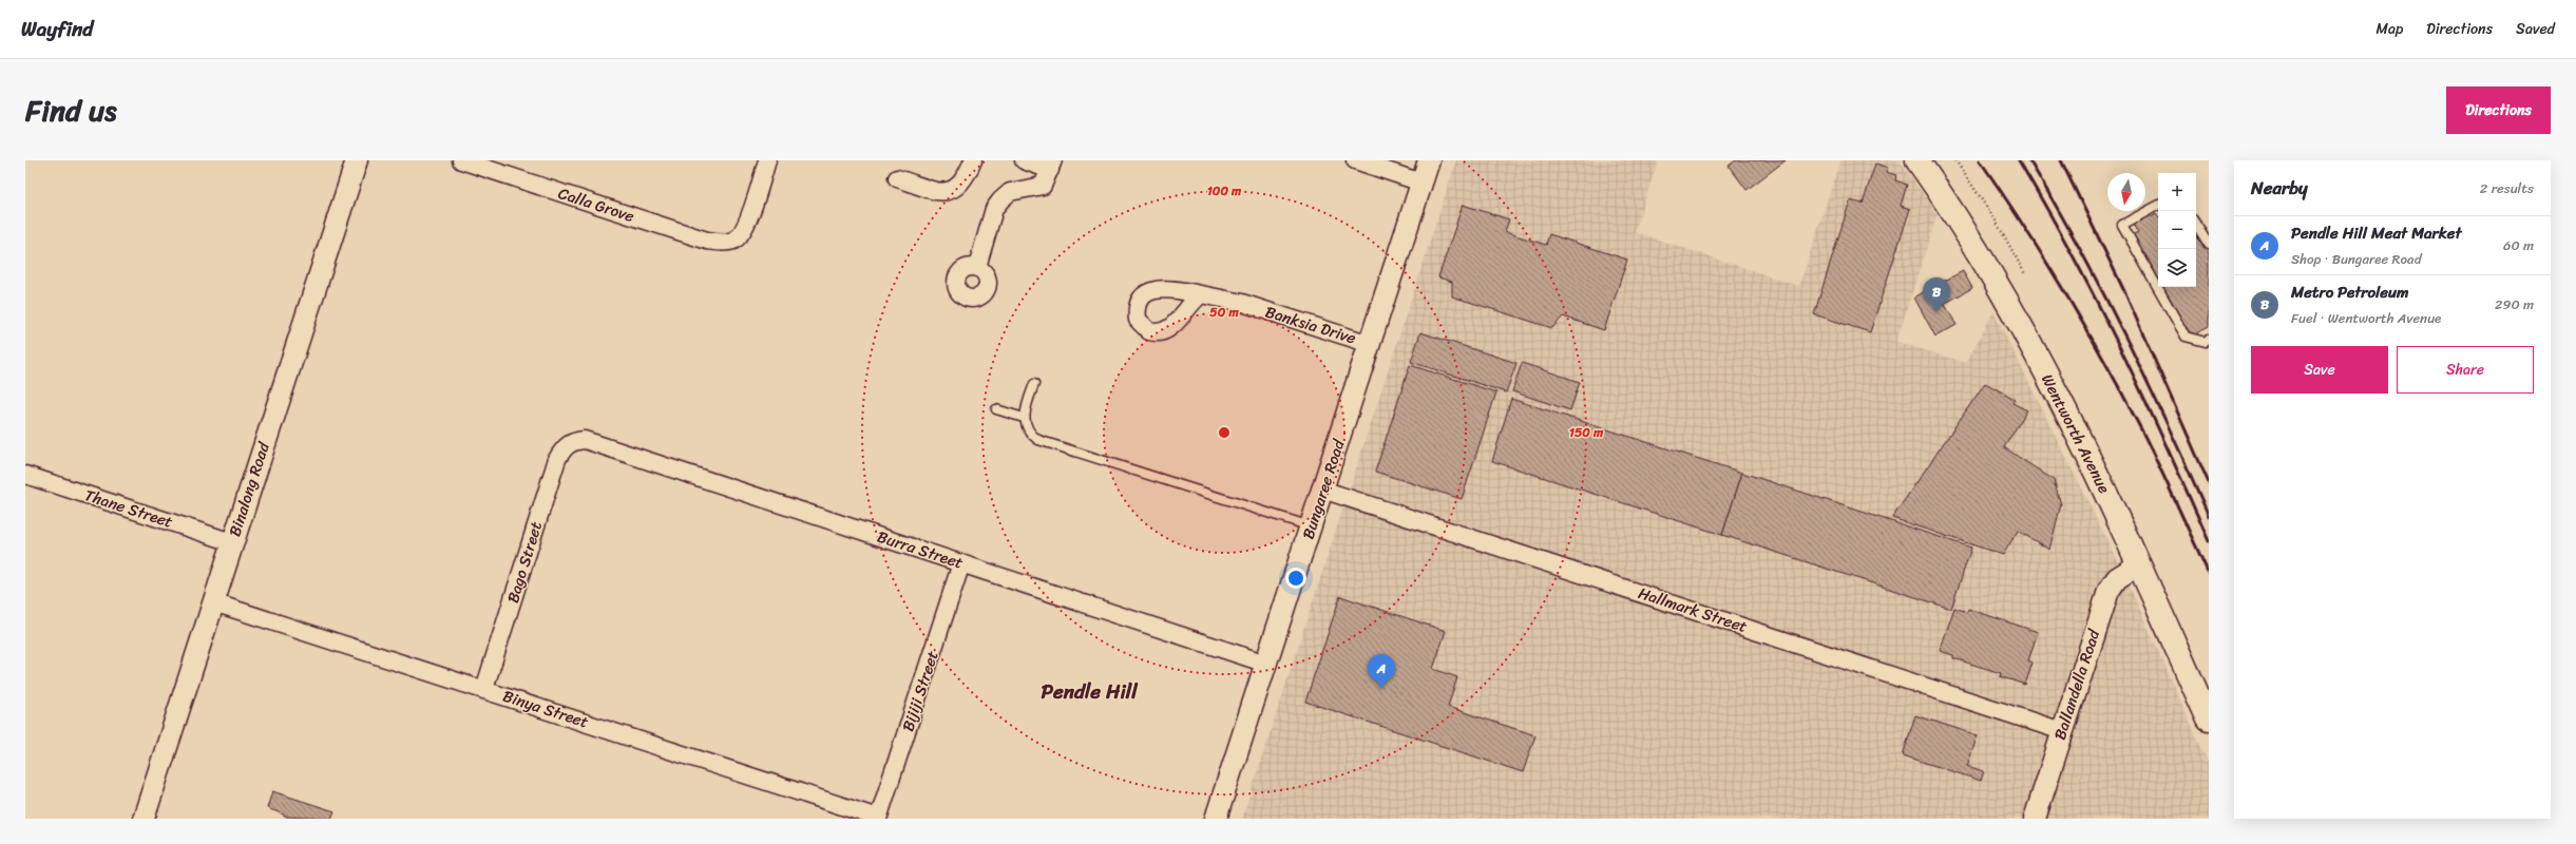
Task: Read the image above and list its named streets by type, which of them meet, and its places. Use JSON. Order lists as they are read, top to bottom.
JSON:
{
  "streets": {
    "main road": ["Wentworth Avenue"],
    "street": [
      "Calla Grove",
      "Banksia Drive",
      "Binalong Road",
      "Bungaree Road",
      "Thane Street",
      "Burra Street",
      "Bago Street",
      "Hallmark Street",
      "Ballandella Road",
      "Bijiji Street",
      "Binya Street"
    ]
  },
  "crossings": [
    ["Banksia Drive", "Bungaree Road"],
    ["Wentworth Avenue", "Ballandella Road"],
    ["Binalong Road", "Thane Street"],
    ["Binalong Road", "Binya Street"],
    ["Bungaree Road", "Burra Street"],
    ["Bungaree Road", "Hallmark Street"],
    ["Burra Street", "Bago Street"],
    ["Burra Street", "Bijiji Street"],
    ["Bago Street", "Binya Street"],
    ["Hallmark Street", "Ballandella Road"],
    ["Bijiji Street", "Binya Street"]
  ],
  "districts": ["Pendle Hill"],
  "north": "bottom",
  "page": {
    "header": "Wayfind",
    "nav": ["Map", "Directions", "Saved"],
    "title": "Find us",
    "buttons": [
      "Directions",
      ["Save", "Share"]
    ],
    "heading": ["Nearby", "2 results"],
    "map_buttons": ["+", "−"],
    "list": [
      {
        "mark": "A",
        "name": "Pendle Hill Meat Market",
        "note": "Shop · Bungaree Road",
        "value": "60 m"
      },
      {
        "mark": "B",
        "name": "Metro Petroleum",
        "note": "Fuel · Wentworth Avenue",
        "value": "290 m"
      }
    ],
    "pins": ["B", "A"]
  },
  "rings": ["100 m", "50 m", "150 m"]
}
